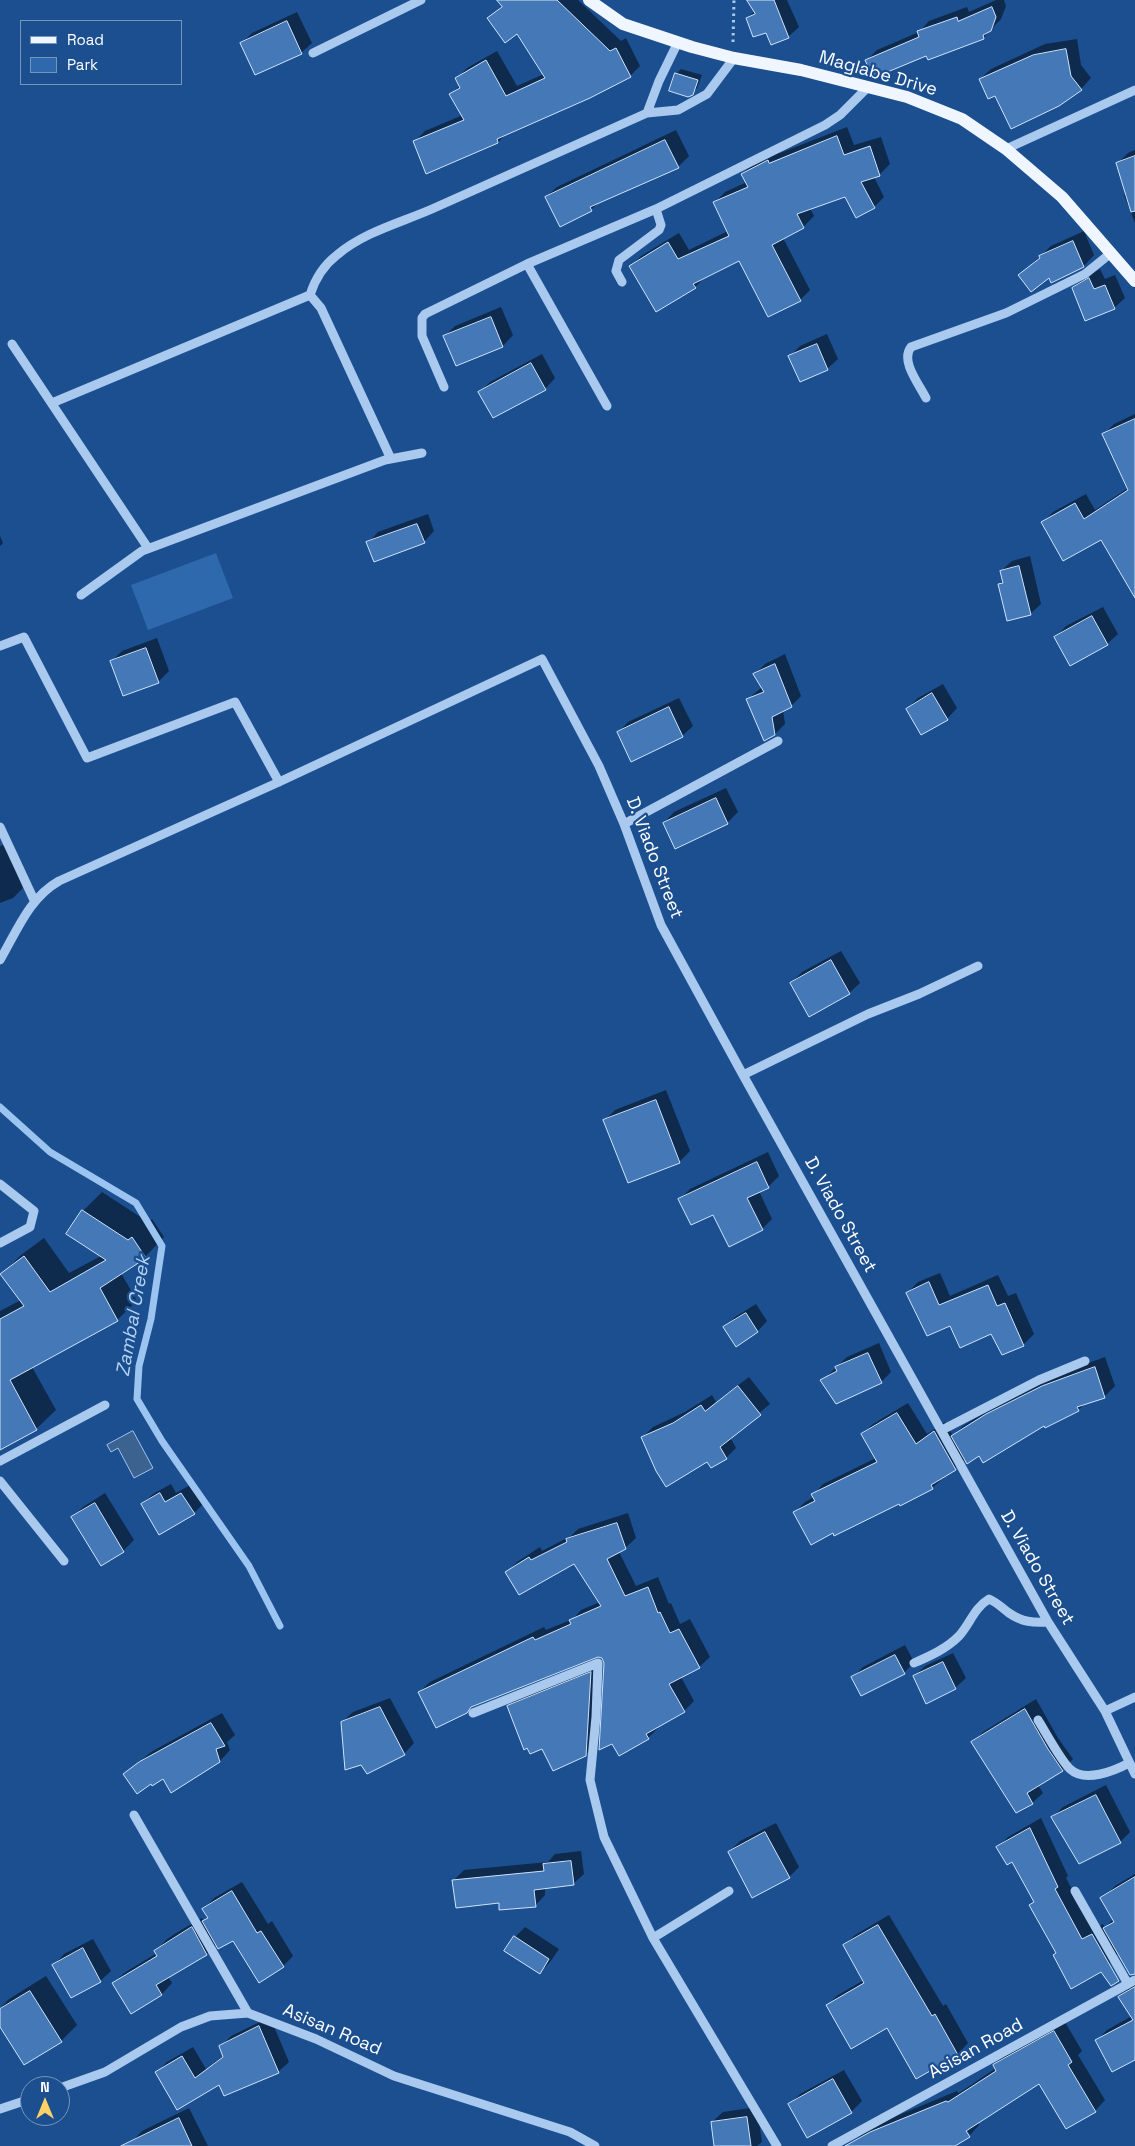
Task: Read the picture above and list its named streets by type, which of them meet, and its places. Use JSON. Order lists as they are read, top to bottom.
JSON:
{
  "streets": {
    "main road": ["Maglabe Drive"],
    "street": ["D. Viado Street", "Asisan Road"]
  },
  "water": ["Zambal Creek"],
  "legend": ["Road", "Park"],
  "north": "top"
}
